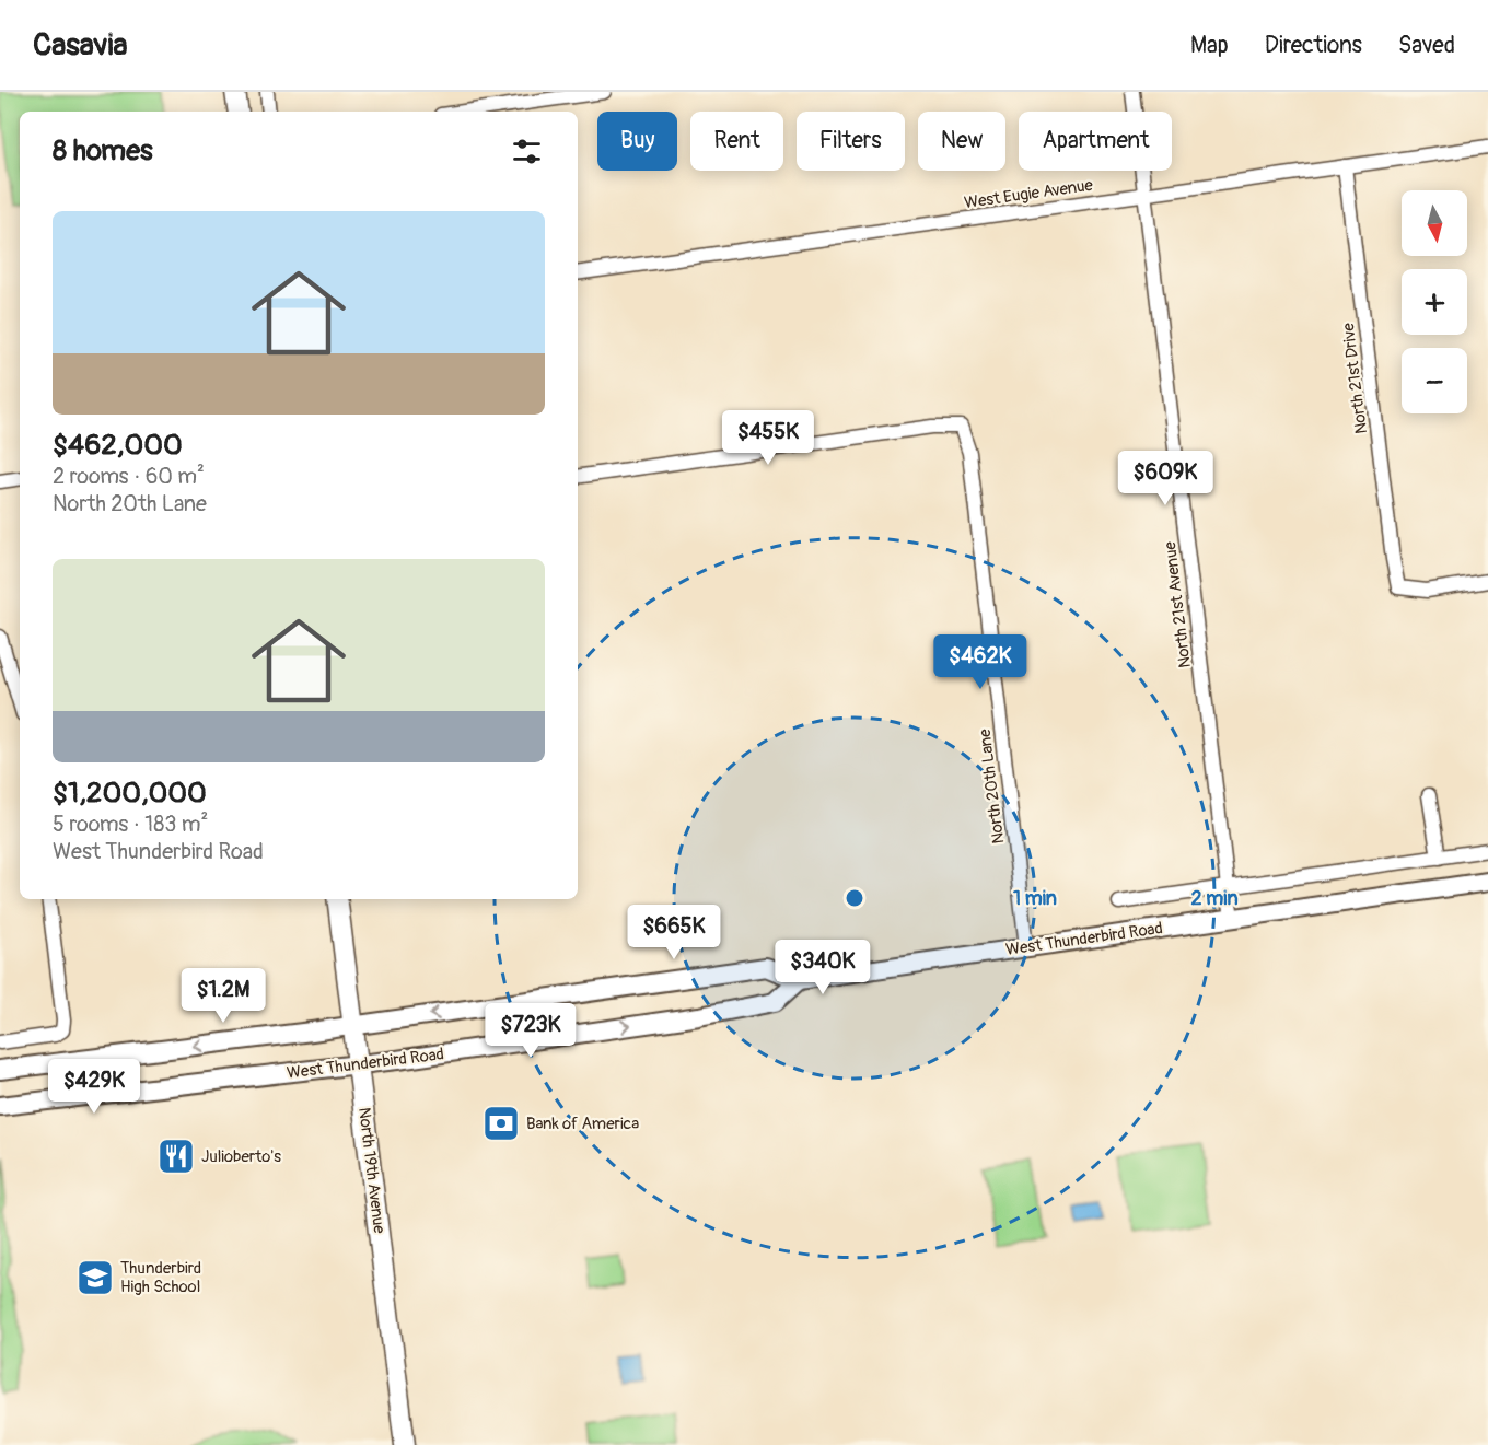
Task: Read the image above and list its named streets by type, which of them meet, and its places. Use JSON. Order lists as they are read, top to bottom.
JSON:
{
  "streets": {
    "main road": ["West Thunderbird Road", "North 19th Avenue"],
    "street": [
      "West Eugie Avenue",
      "North 21st Drive",
      "North 21st Avenue",
      "North 20th Lane"
    ]
  },
  "crossings": [
    ["West Eugie Avenue", "North 21st Drive"],
    ["West Eugie Avenue", "North 21st Avenue"],
    ["North 21st Avenue", "West Thunderbird Road"],
    ["North 20th Lane", "West Thunderbird Road"],
    ["West Thunderbird Road", "North 19th Avenue"]
  ],
  "places": {
    "bank": ["Bank of America"],
    "restaurant": ["Julioberto's"],
    "school or university": ["Thunderbird High School"]
  },
  "north": "bottom",
  "page": {
    "header": "Casavia",
    "nav": ["Map", "Directions", "Saved"],
    "chip": [
      "Buy",
      "Rent",
      "Filters",
      "New",
      "Apartment"
    ],
    "heading": "8 homes",
    "map_buttons": ["+", "−"],
    "list": [
      {
        "name": "$462,000",
        "note": "2 rooms · 60 m² · North 20th Lane"
      },
      {
        "name": "$1,200,000",
        "note": "5 rooms · 183 m² · West Thunderbird Road"
      }
    ],
    "price": [
      "$455K",
      "$609K",
      "$462K",
      "$665K",
      "$340K",
      "$1.2M",
      "$723K",
      "$429K"
    ]
  },
  "rings": ["1 min", "2 min"]
}
